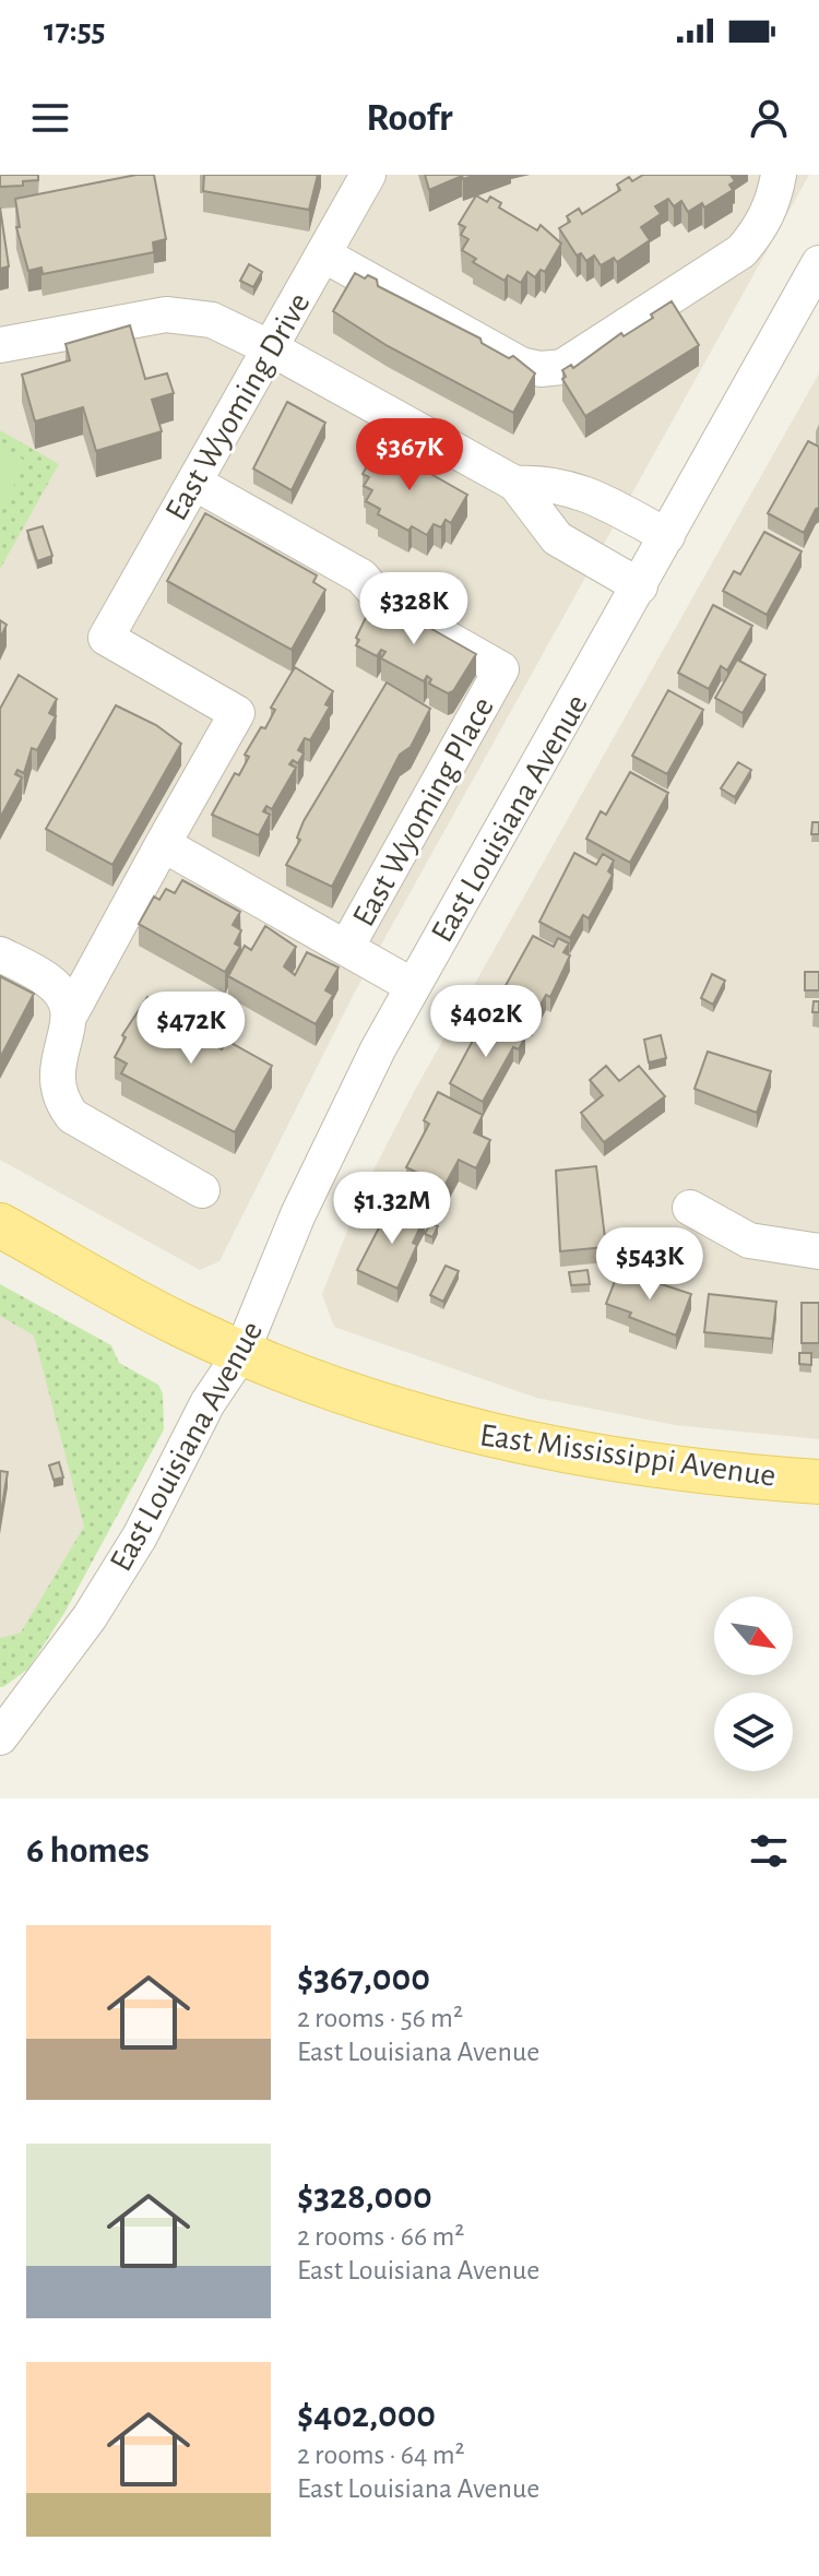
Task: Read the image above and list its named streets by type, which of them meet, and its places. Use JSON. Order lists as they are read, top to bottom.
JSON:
{
  "streets": {
    "main road": ["East Mississippi Avenue"],
    "street": ["East Wyoming Drive", "East Wyoming Place", "East Louisiana Avenue"]
  },
  "crossings": [
    ["East Wyoming Drive", "East Wyoming Place"],
    ["East Louisiana Avenue", "East Mississippi Avenue"]
  ],
  "north": "bottom right",
  "page": {
    "status": "17:55",
    "header": "Roofr",
    "price": [
      "$367K",
      "$328K",
      "$402K",
      "$472K",
      "$1.32M",
      "$543K"
    ],
    "heading": "6 homes",
    "list": [
      {
        "name": "$367,000",
        "note": "2 rooms · 56 m² · East Louisiana Avenue"
      },
      {
        "name": "$328,000",
        "note": "2 rooms · 66 m² · East Louisiana Avenue"
      },
      {
        "name": "$402,000",
        "note": "2 rooms · 64 m² · East Louisiana Avenue"
      }
    ]
  }
}
